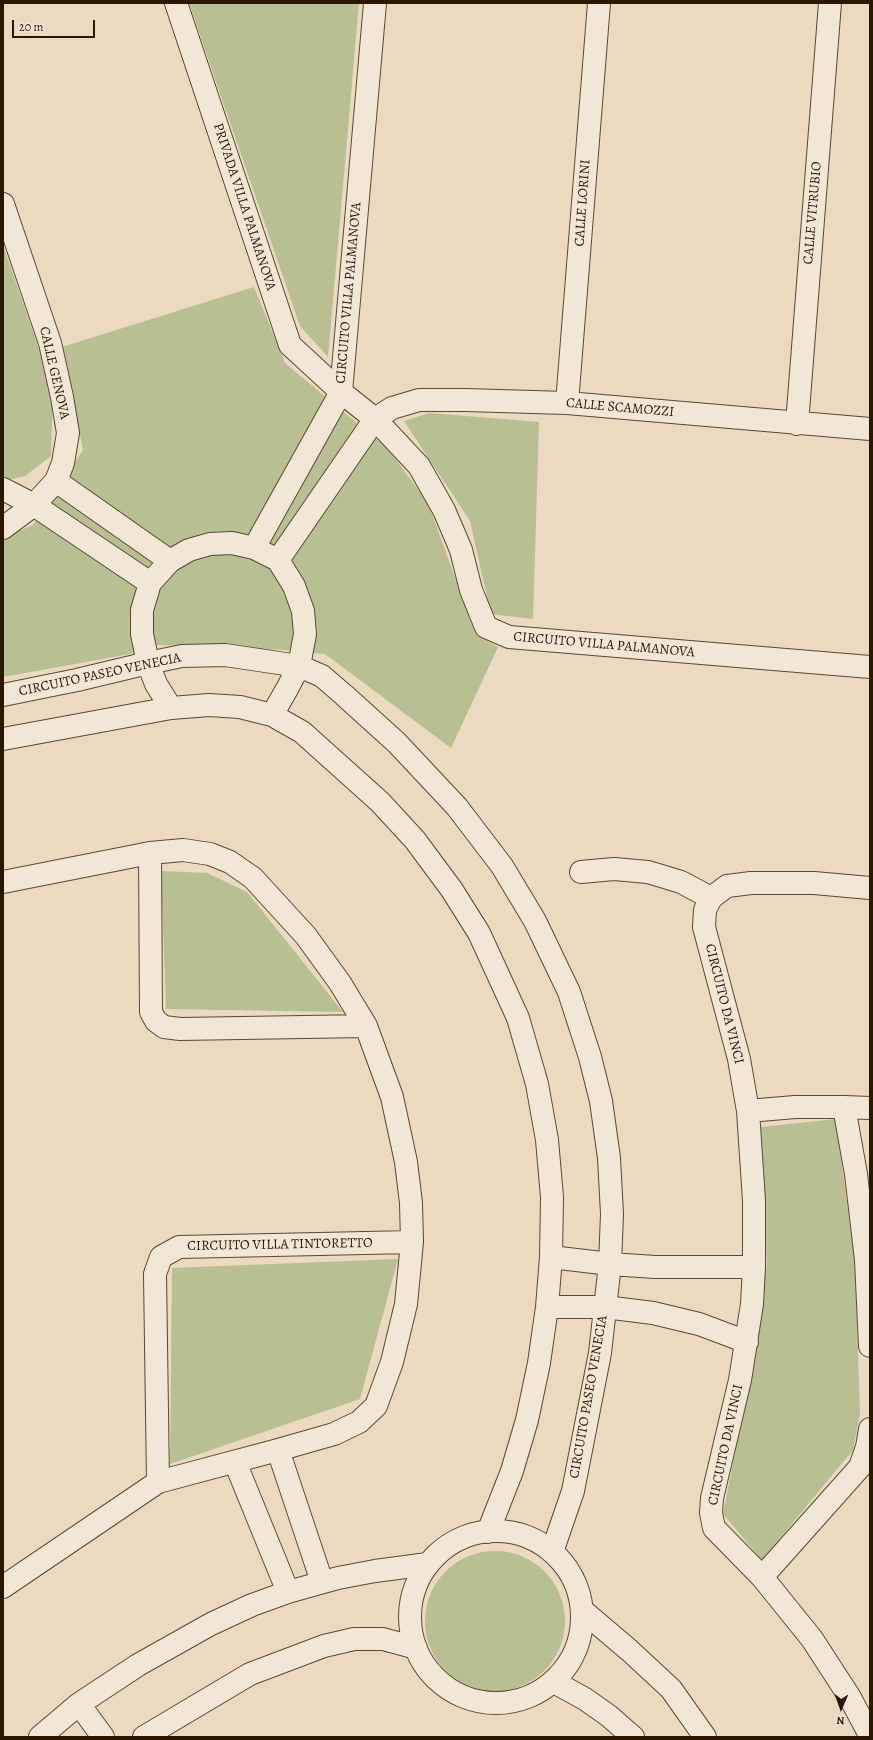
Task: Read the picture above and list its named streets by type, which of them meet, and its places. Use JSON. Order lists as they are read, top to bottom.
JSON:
{
  "streets": {
    "street": [
      "CALLE LORINI",
      "PRIVADA VILLA PALMANOVA",
      "CALLE VITRUBIO",
      "CIRCUITO VILLA PALMANOVA",
      "CALLE GENOVA",
      "CALLE SCAMOZZI",
      "CIRCUITO PASEO VENECIA",
      "CIRCUITO DA VINCI",
      "CIRCUITO VILLA TINTORETTO"
    ]
  },
  "crossings": [
    ["CALLE LORINI", "CALLE SCAMOZZI"],
    ["PRIVADA VILLA PALMANOVA", "CIRCUITO VILLA PALMANOVA"],
    ["CALLE VITRUBIO", "CALLE SCAMOZZI"],
    ["CIRCUITO VILLA PALMANOVA", "CALLE SCAMOZZI"]
  ],
  "scale_bar": "20 m",
  "north": "bottom"
}
